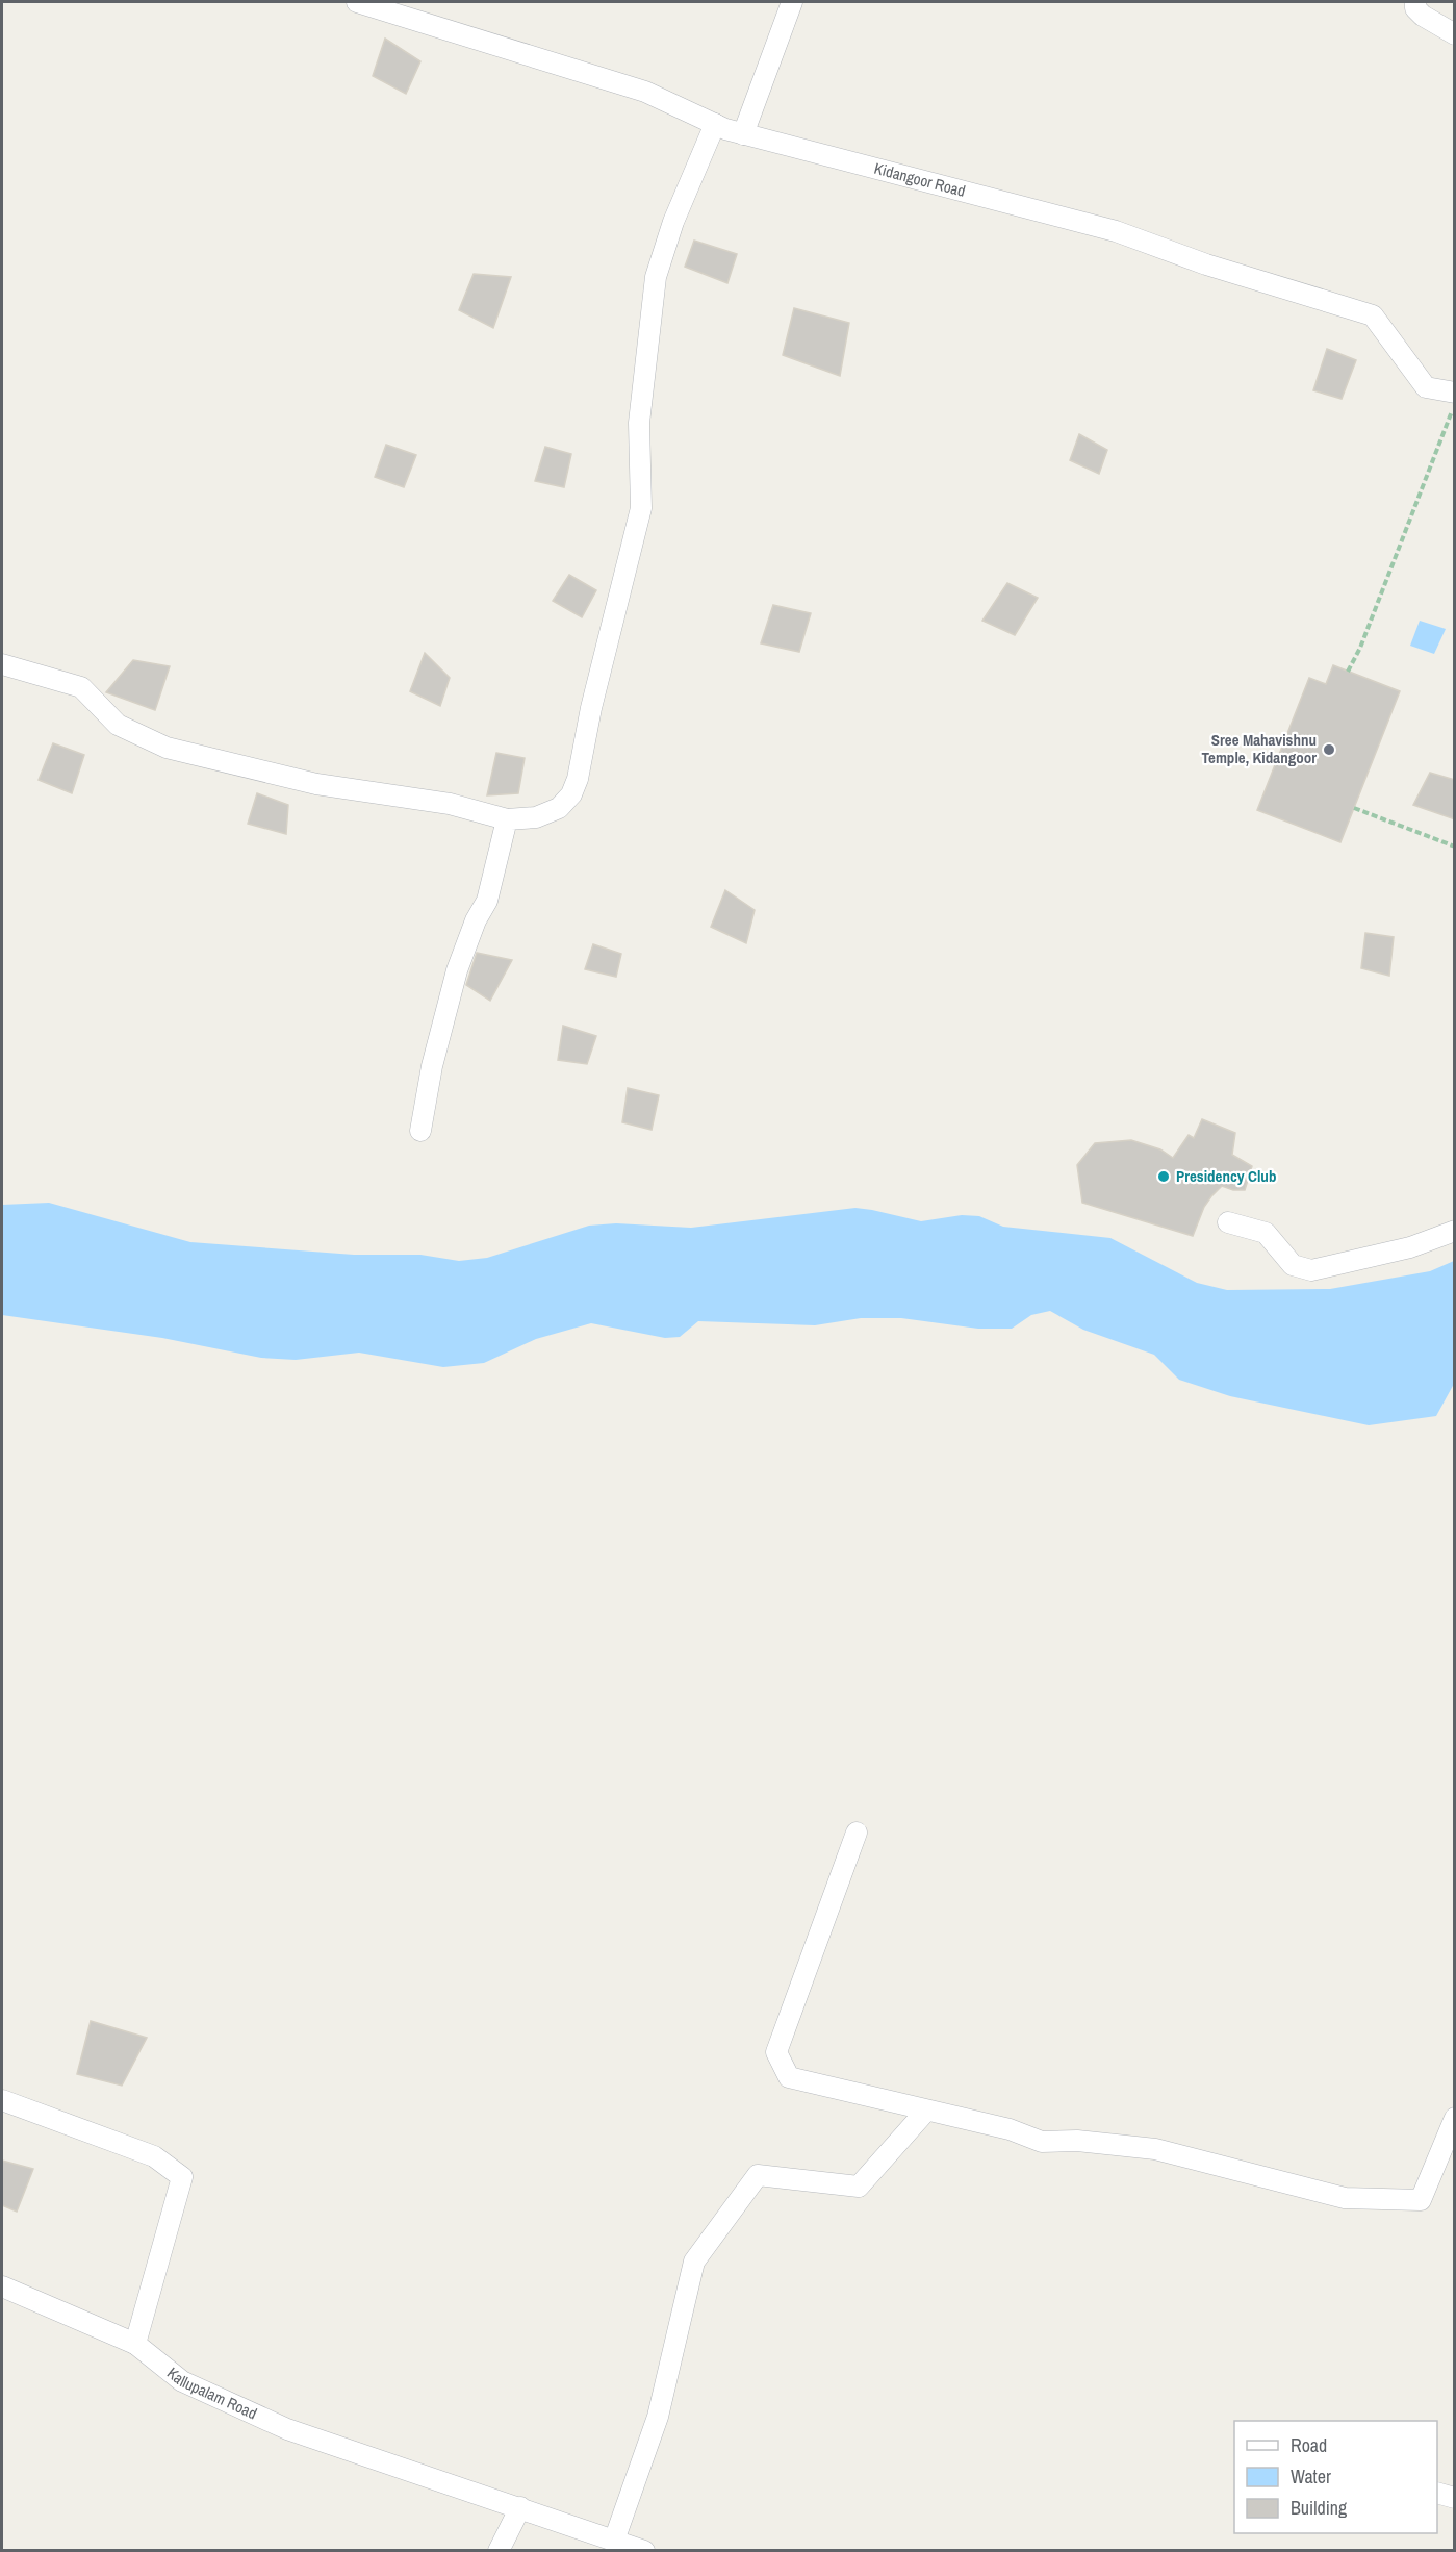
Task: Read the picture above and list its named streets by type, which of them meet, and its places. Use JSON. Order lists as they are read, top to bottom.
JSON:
{
  "streets": {
    "street": ["Kidangoor Road", "Kallupalam Road"]
  },
  "places": ["Sree Mahavishnu Temple, Kidangoor", "Presidency Club"],
  "legend": ["Road", "Water", "Building"]
}
